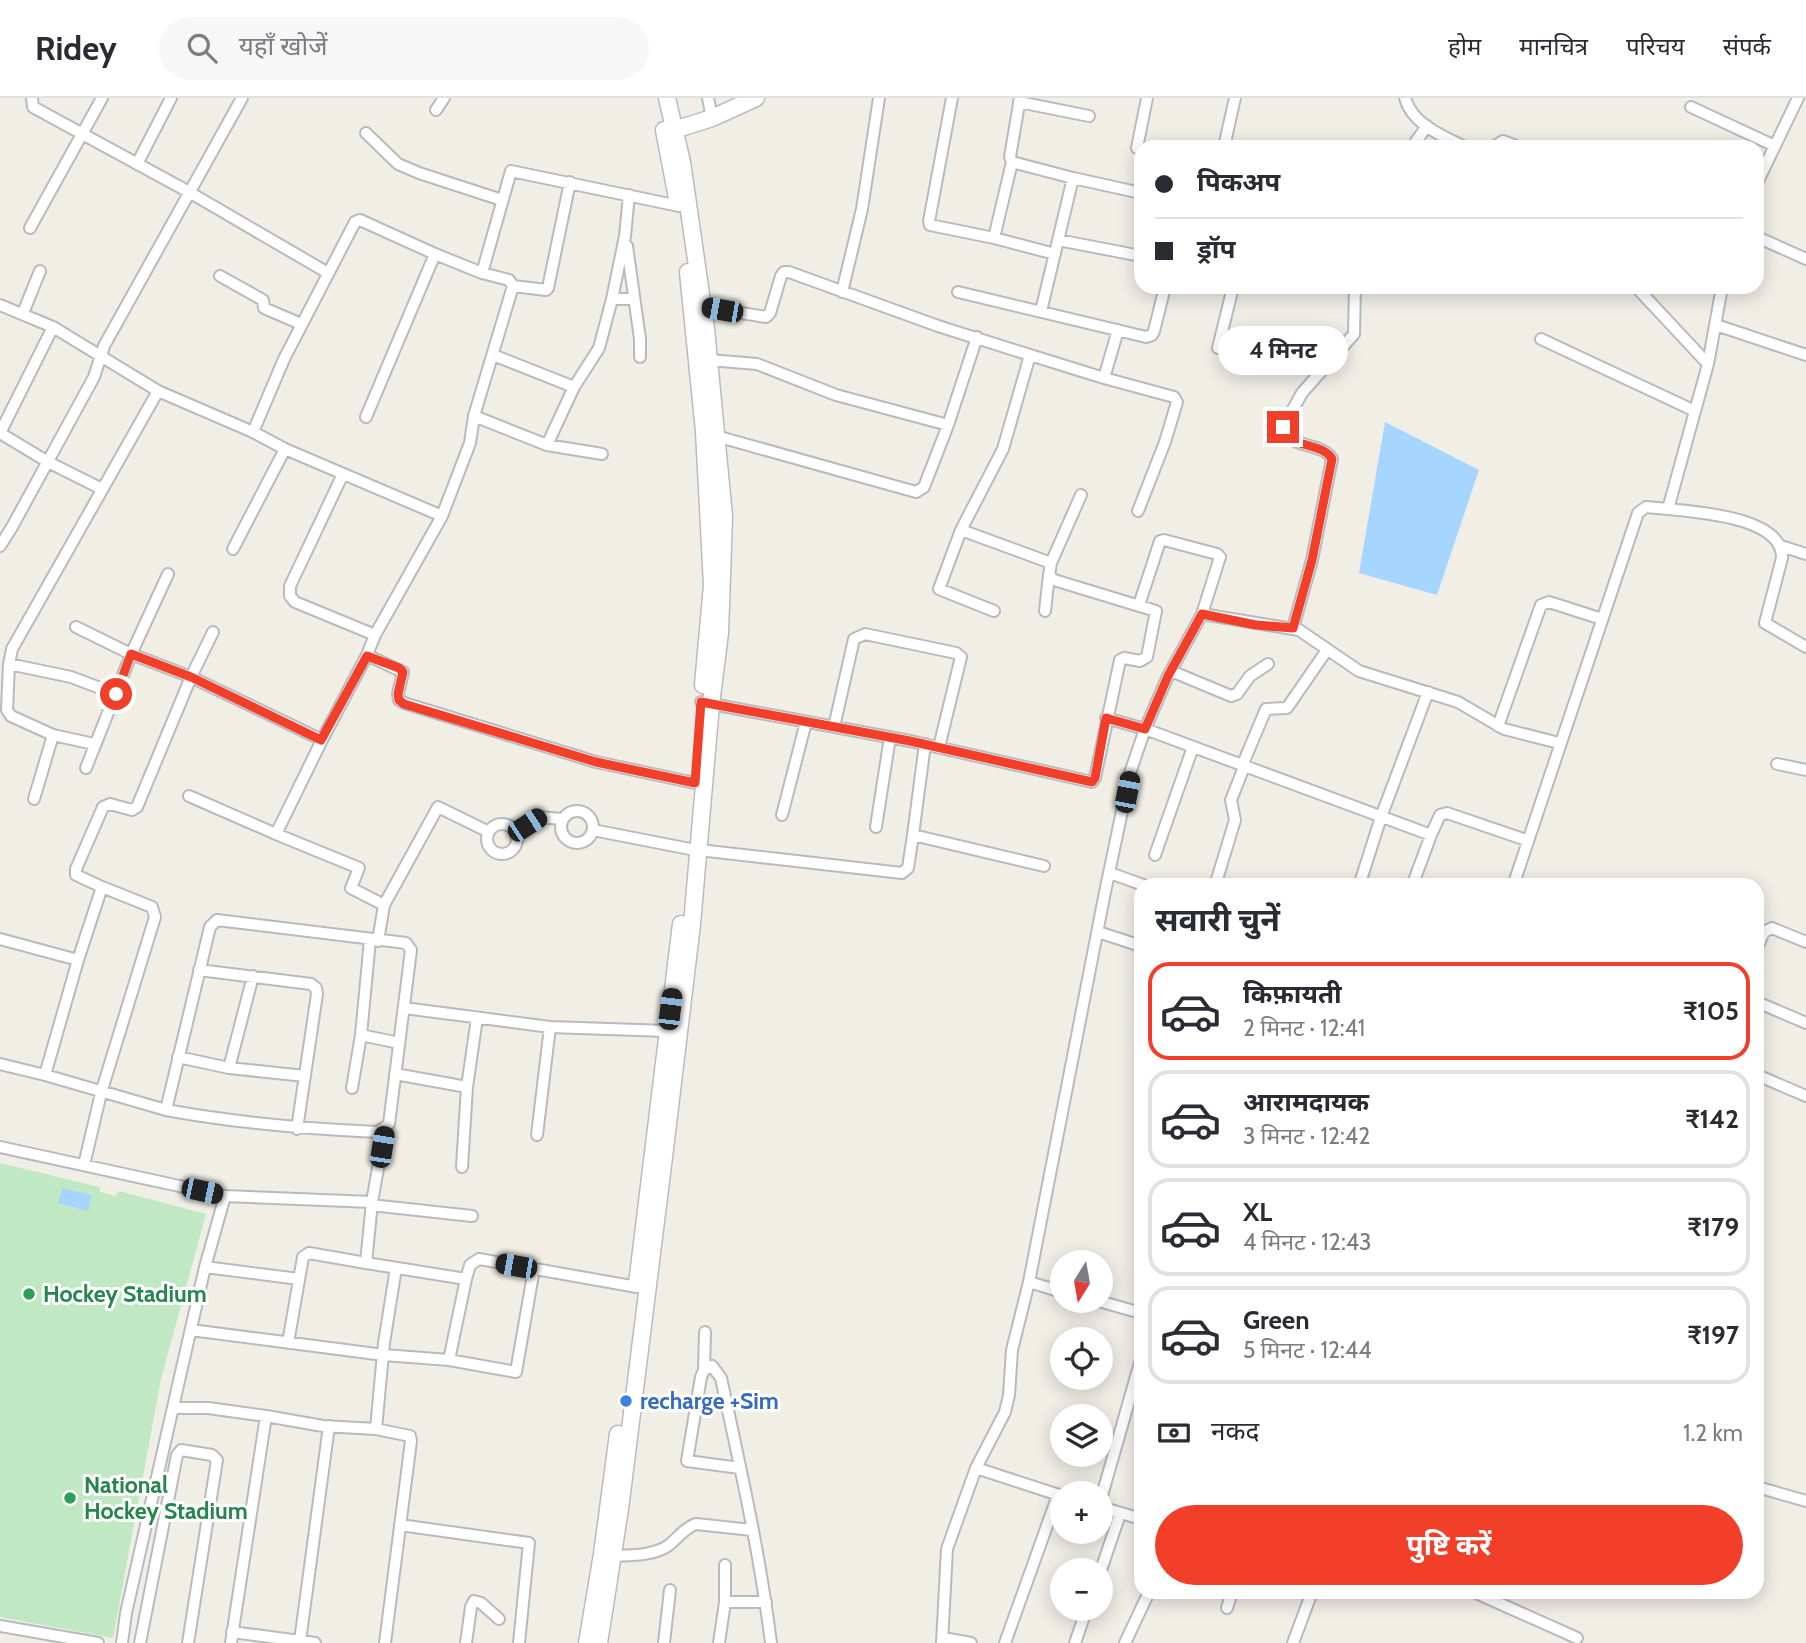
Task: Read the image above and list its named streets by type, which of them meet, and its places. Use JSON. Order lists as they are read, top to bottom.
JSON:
{
  "places": ["Hockey Stadium", "recharge +Sim", "National Hockey Stadium"],
  "north": "bottom",
  "page": {
    "header": "Ridey",
    "search": "यहाँ खोजें",
    "nav": [
      "होम",
      "मानचित्र",
      "परिचय",
      "संपर्क"
    ],
    "banner": ["पिकअप", "ड्रॉप"],
    "bubble": "4 मिनट",
    "heading": "सवारी चुनें",
    "list": [
      {
        "name": "किफ़ायती",
        "note": "2 मिनट · 12:41",
        "value": "₹105"
      },
      {
        "name": "आरामदायक",
        "note": "3 मिनट · 12:42",
        "value": "₹142"
      },
      {
        "name": "XL",
        "note": "4 मिनट · 12:43",
        "value": "₹179"
      },
      {
        "name": "Green",
        "note": "5 मिनट · 12:44",
        "value": "₹197"
      }
    ],
    "map_buttons": ["+", "−"],
    "pay": ["नकद", "1.2 km"],
    "buttons": "पुष्टि करें"
  }
}
